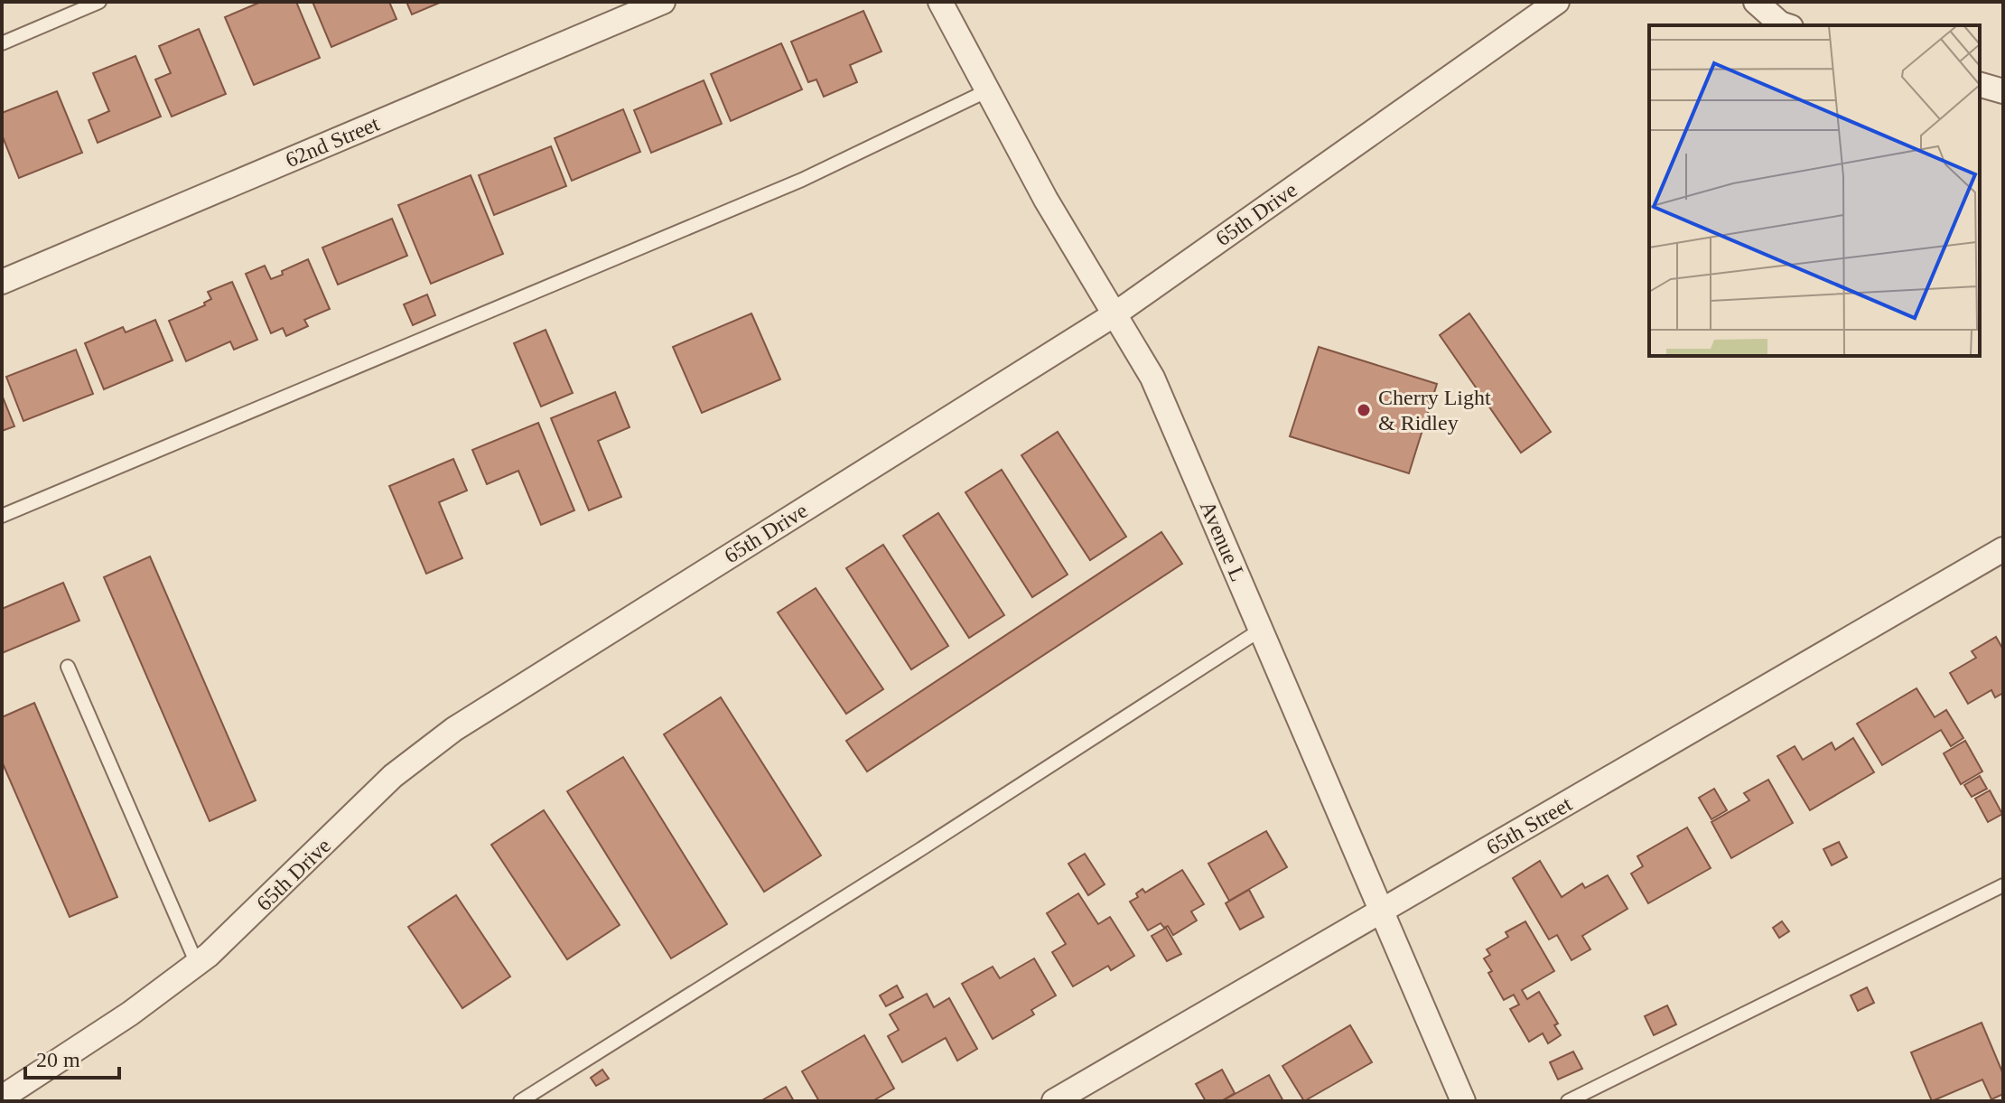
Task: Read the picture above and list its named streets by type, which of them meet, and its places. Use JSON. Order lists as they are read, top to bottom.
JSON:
{
  "streets": {
    "street": [
      "62nd Street",
      "65th Drive",
      "Avenue L",
      "65th Street"
    ]
  },
  "crossings": [
    ["65th Drive", "Avenue L"],
    ["Avenue L", "65th Street"]
  ],
  "places": ["Cherry Light & Ridley"],
  "scale_bar": "20 m"
}
